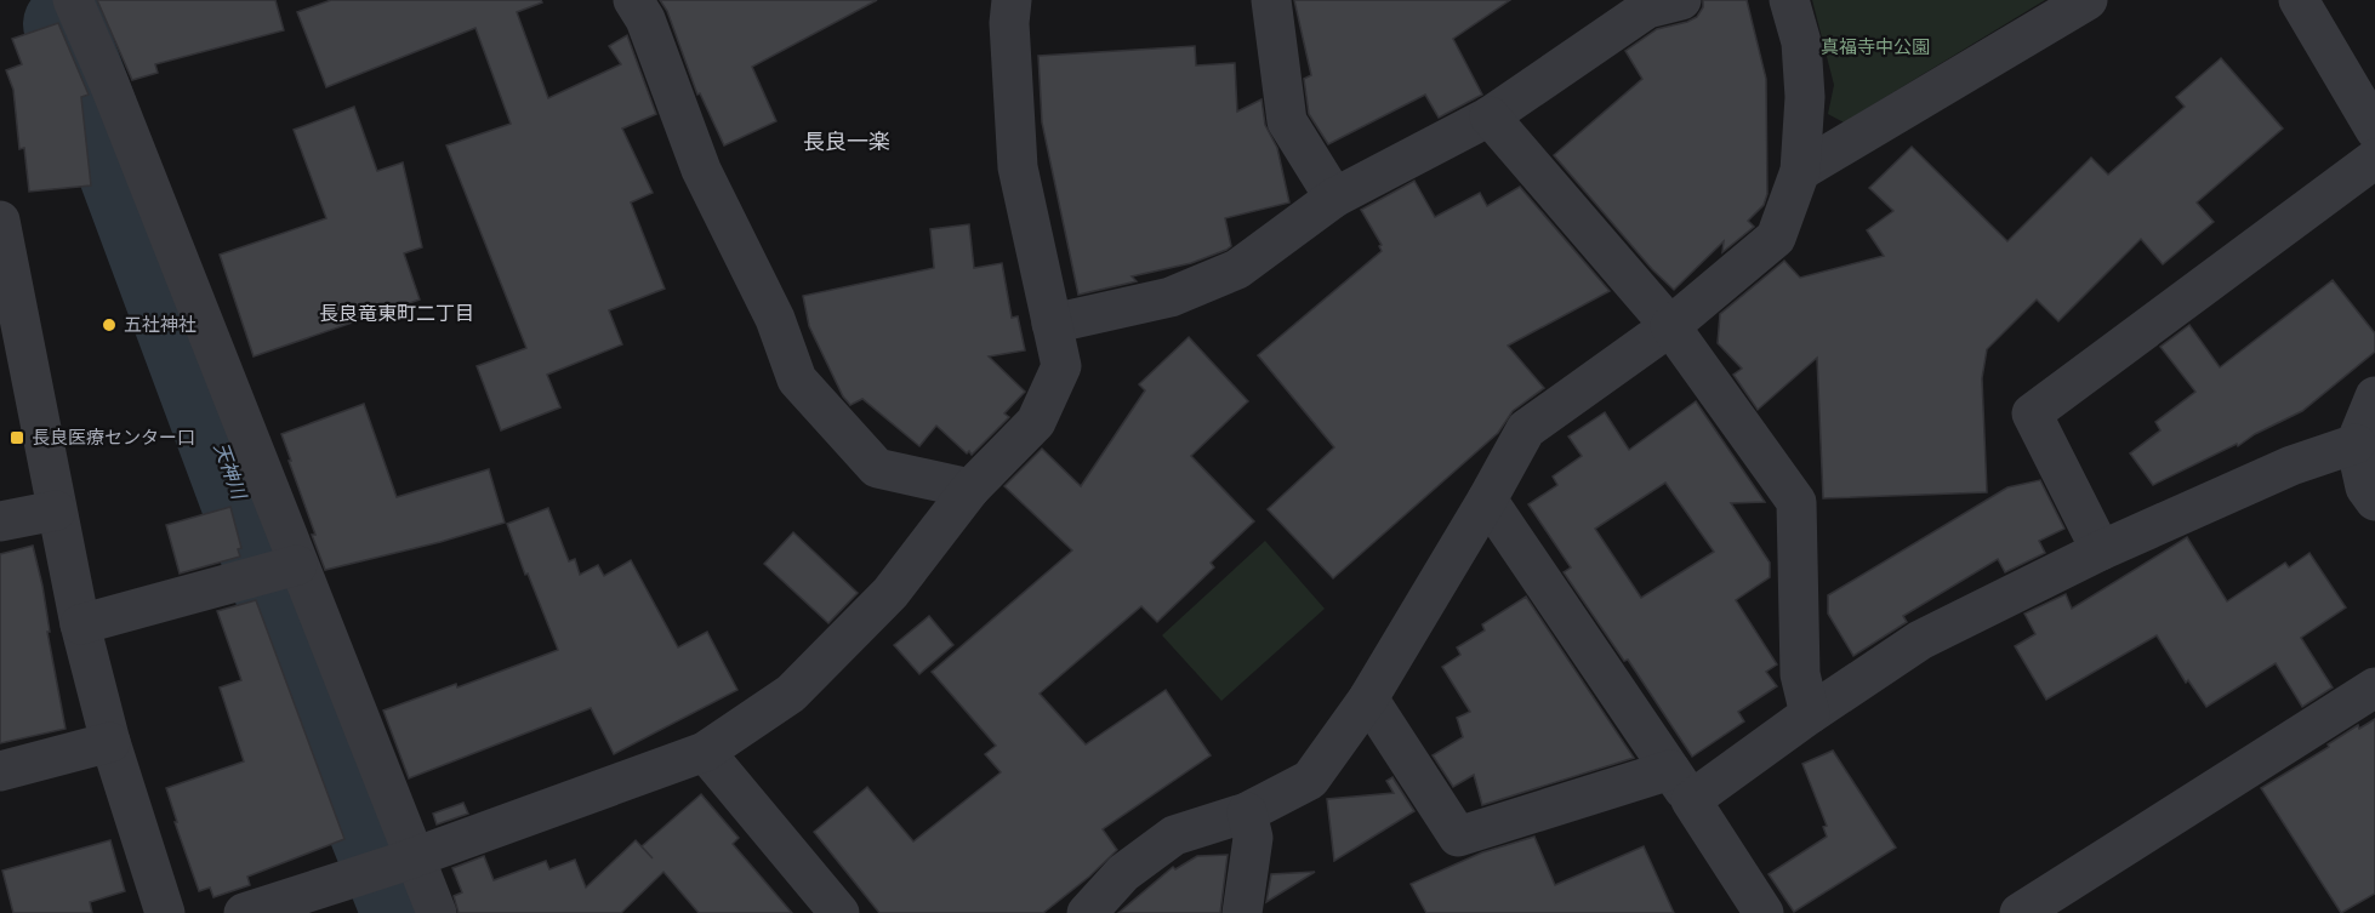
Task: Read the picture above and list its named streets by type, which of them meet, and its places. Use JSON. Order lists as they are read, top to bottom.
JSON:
{
  "districts": ["長良一楽", "長良竜東町二丁目"],
  "water": ["天神川"],
  "parks": ["真福寺中公園"],
  "places": {
    "other": ["五社神社"],
    "transit": ["長良医療センター口"]
  }
}
